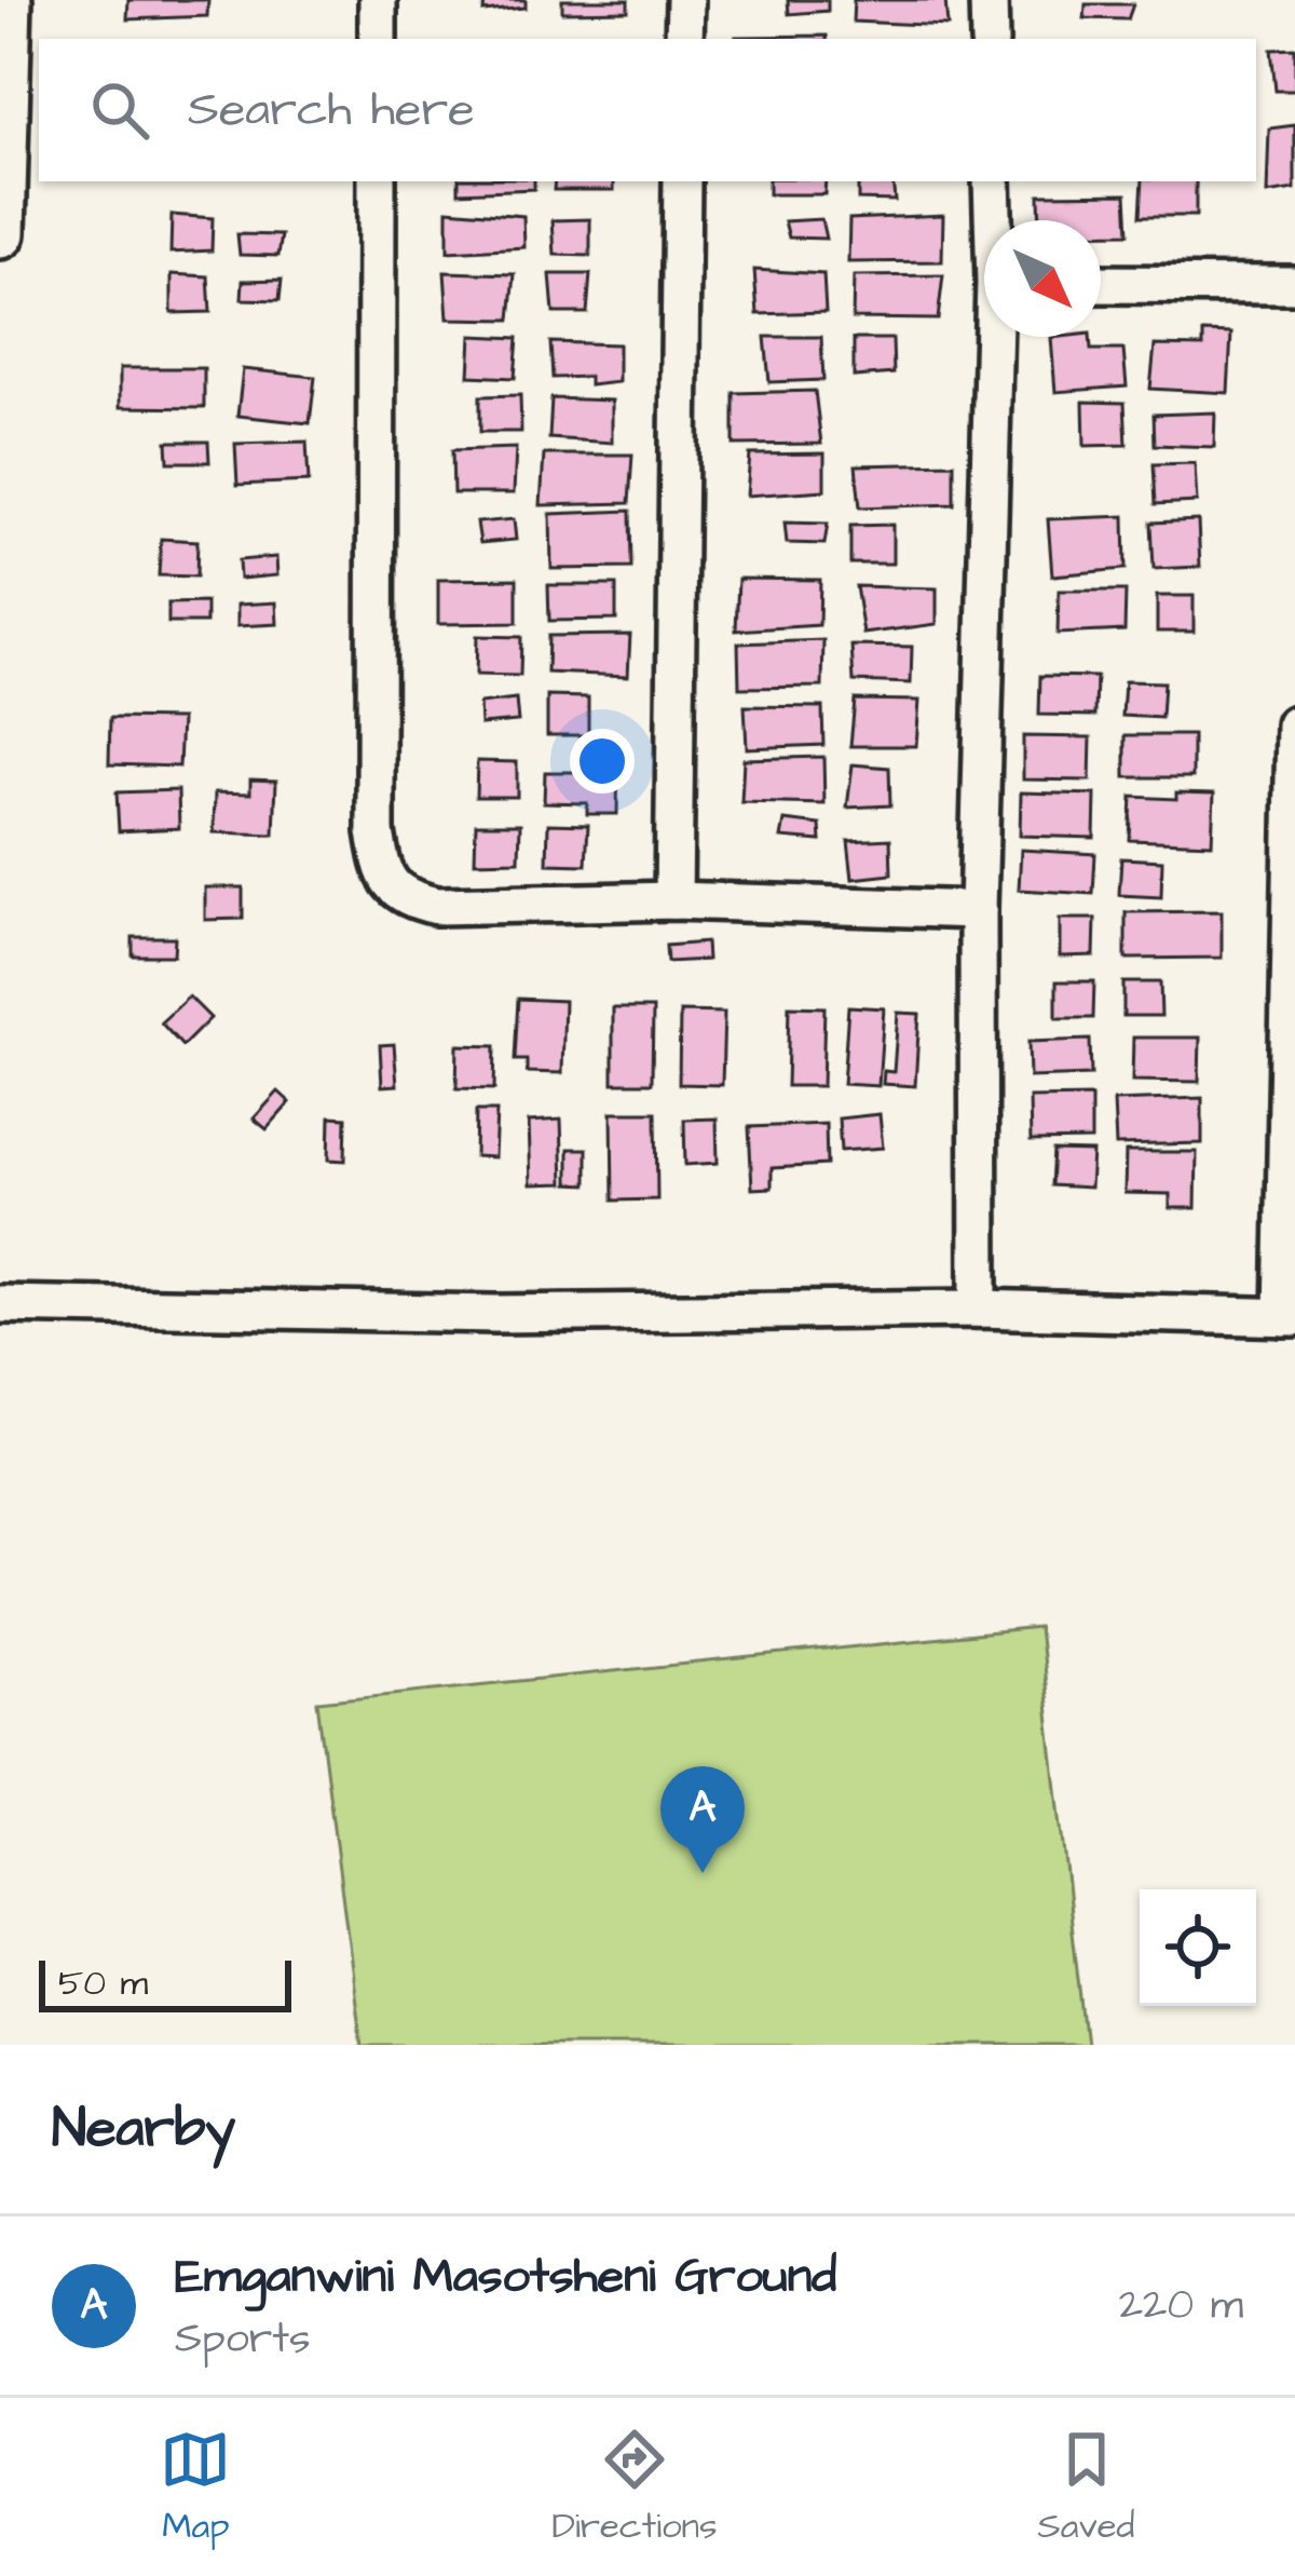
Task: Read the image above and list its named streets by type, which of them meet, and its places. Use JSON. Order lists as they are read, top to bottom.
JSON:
{
  "scale_bar": "50 m",
  "north": "bottom right",
  "page": {
    "search": "Search here",
    "pins": "A",
    "scale": "50 m",
    "heading": "Nearby",
    "list": [
      {
        "mark": "A",
        "name": "Emganwini Masotsheni Ground",
        "note": "Sports",
        "value": "220 m"
      }
    ],
    "nav": ["Map", "Directions", "Saved"]
  }
}
